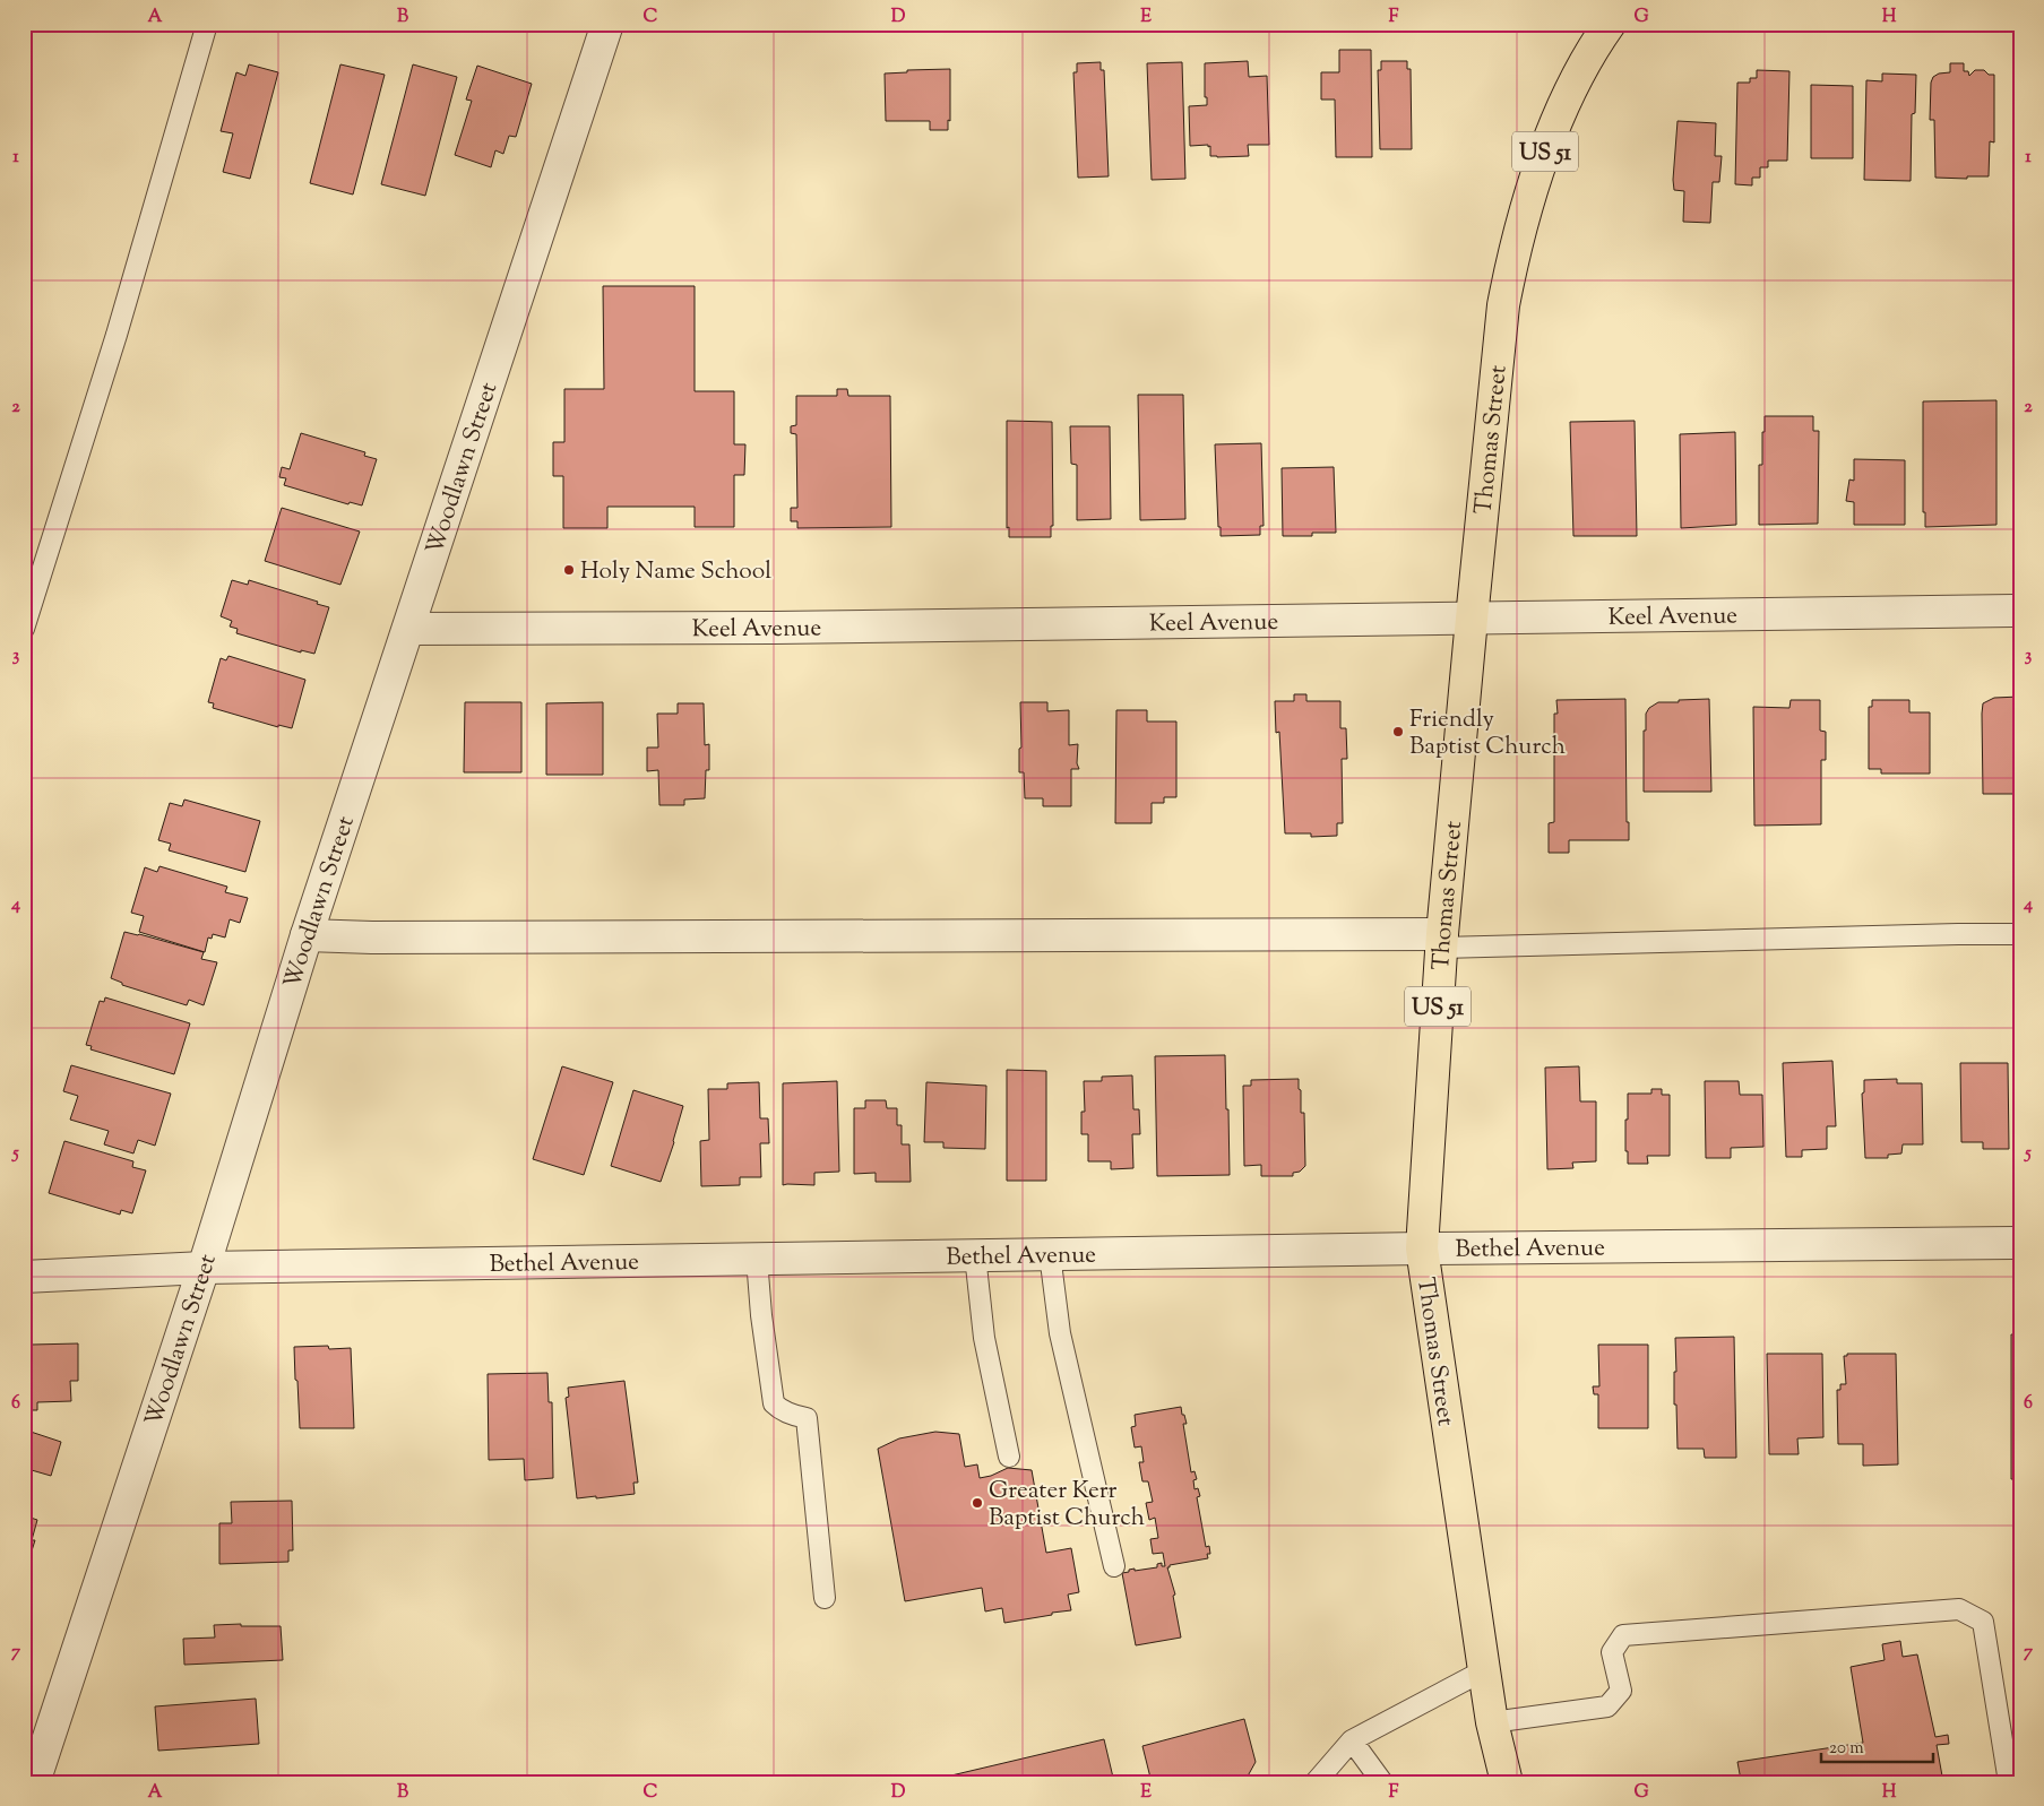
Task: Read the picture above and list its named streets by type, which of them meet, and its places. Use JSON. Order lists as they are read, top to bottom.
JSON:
{
  "streets": {
    "main road": ["US 51", "Thomas Street"],
    "street": ["Woodlawn Street", "Keel Avenue", "Bethel Avenue"]
  },
  "crossings": [
    ["Thomas Street", "Keel Avenue"],
    ["Thomas Street", "Bethel Avenue"],
    ["Woodlawn Street", "Keel Avenue"],
    ["Woodlawn Street", "Bethel Avenue"]
  ],
  "places": ["Holy Name School", "Friendly Baptist Church", "Greater Kerr Baptist Church"],
  "scale_bar": "20 m",
  "grid": {
    "columns": [
      "A",
      "B",
      "C",
      "D",
      "E",
      "F",
      "G",
      "H"
    ],
    "rows": [
      "1",
      "2",
      "3",
      "4",
      "5",
      "6",
      "7"
    ]
  }
}
